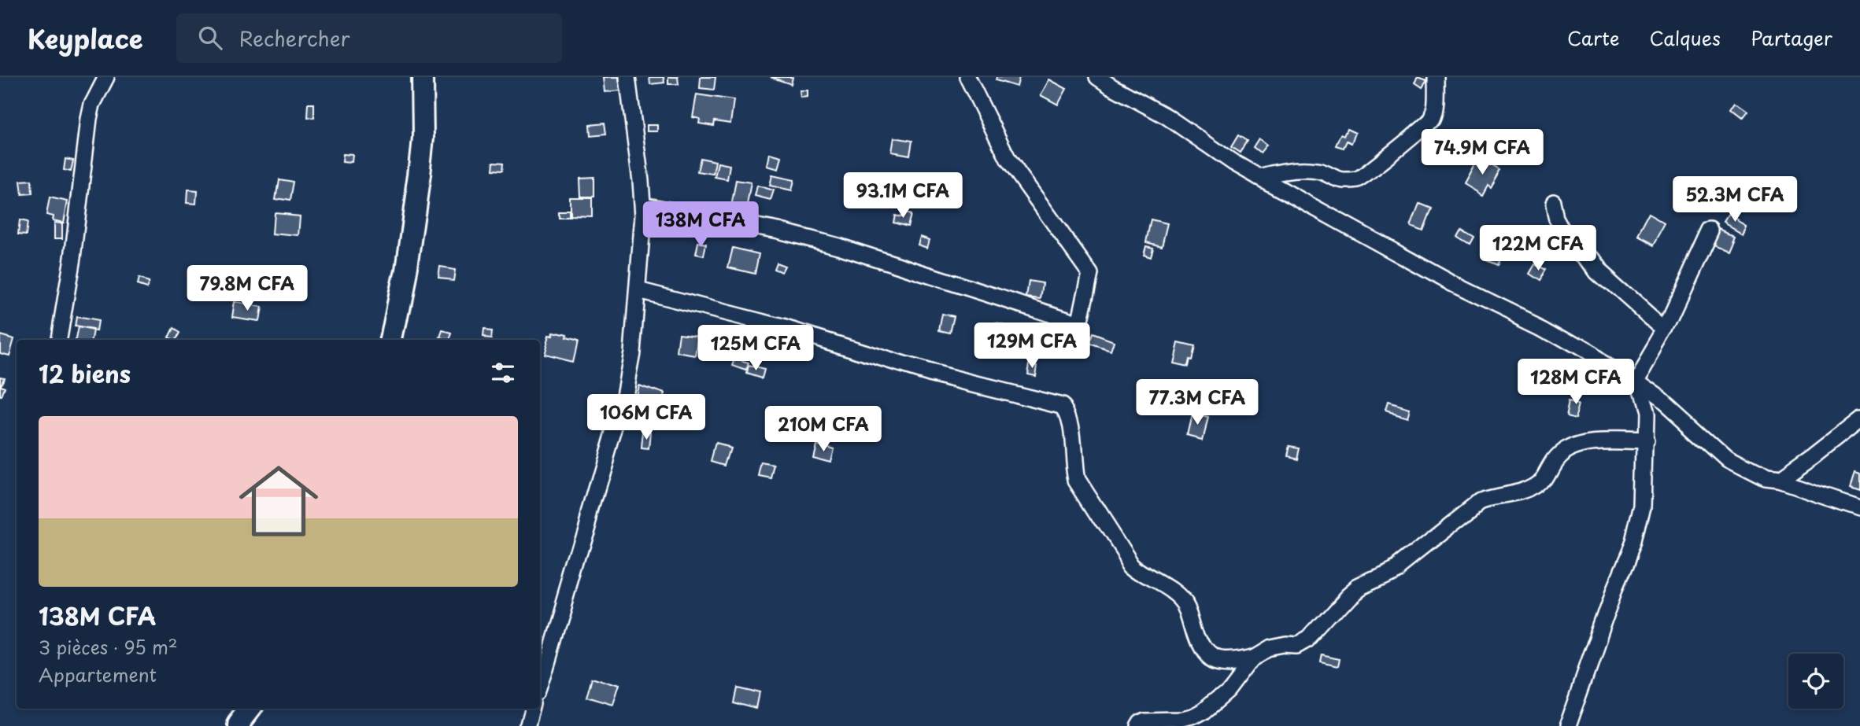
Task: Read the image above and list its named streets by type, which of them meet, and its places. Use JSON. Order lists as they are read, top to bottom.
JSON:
{
  "page": {
    "header": "Keyplace",
    "search": "Rechercher",
    "nav": ["Carte", "Calques", "Partager"],
    "price": [
      "74.9M CFA",
      "93.1M CFA",
      "52.3M CFA",
      "138M CFA",
      "122M CFA",
      "79.8M CFA",
      "129M CFA",
      "125M CFA",
      "128M CFA",
      "77.3M CFA",
      "106M CFA",
      "210M CFA"
    ],
    "heading": "12 biens",
    "list": [
      {
        "name": "138M CFA",
        "note": "3 pièces · 95 m² · Appartement"
      }
    ]
  }
}
